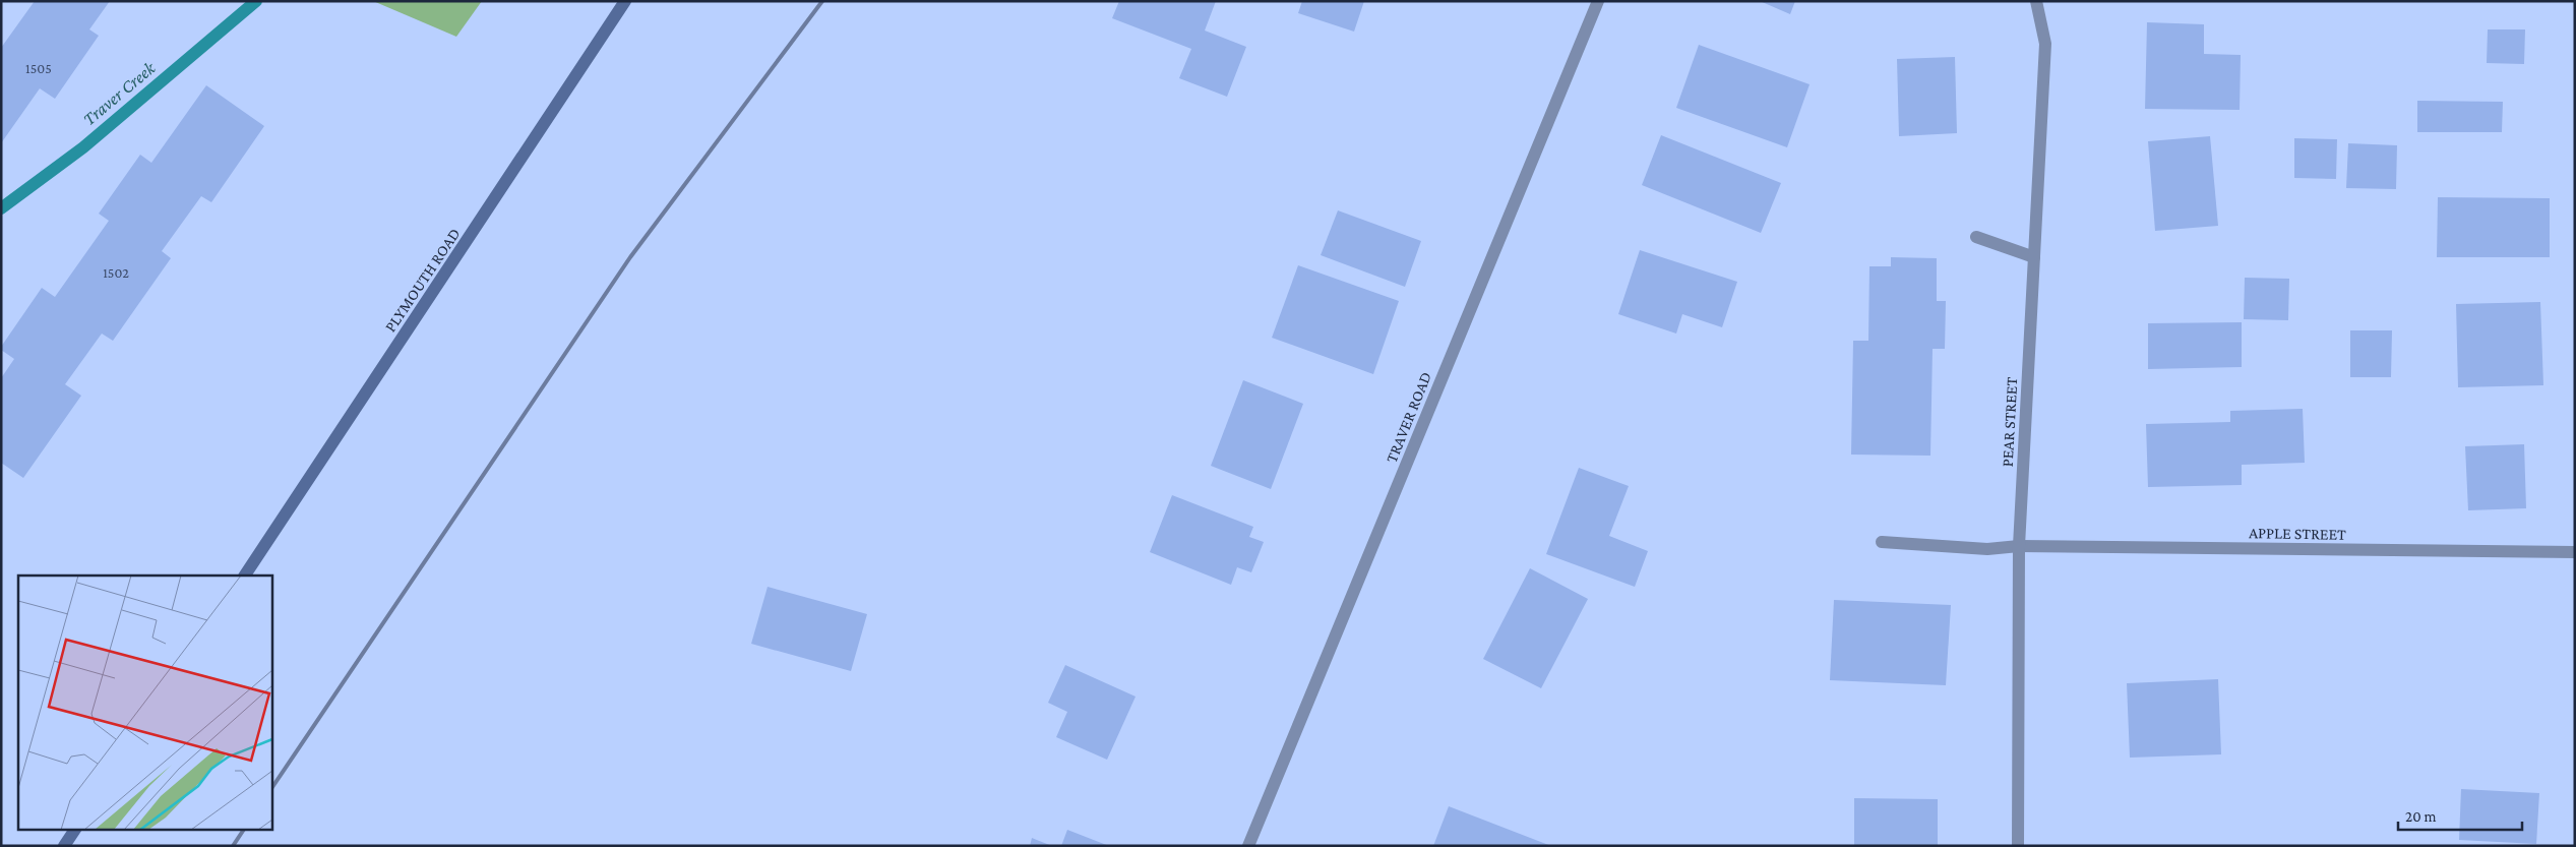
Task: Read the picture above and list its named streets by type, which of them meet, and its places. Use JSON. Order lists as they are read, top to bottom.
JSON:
{
  "streets": {
    "main road": ["PLYMOUTH ROAD"],
    "street": ["TRAVER ROAD", "PEAR STREET", "APPLE STREET"]
  },
  "crossings": [
    ["PEAR STREET", "APPLE STREET"]
  ],
  "water": ["Traver Creek"],
  "house_numbers": ["1505", "1502"],
  "scale_bar": "20 m"
}
